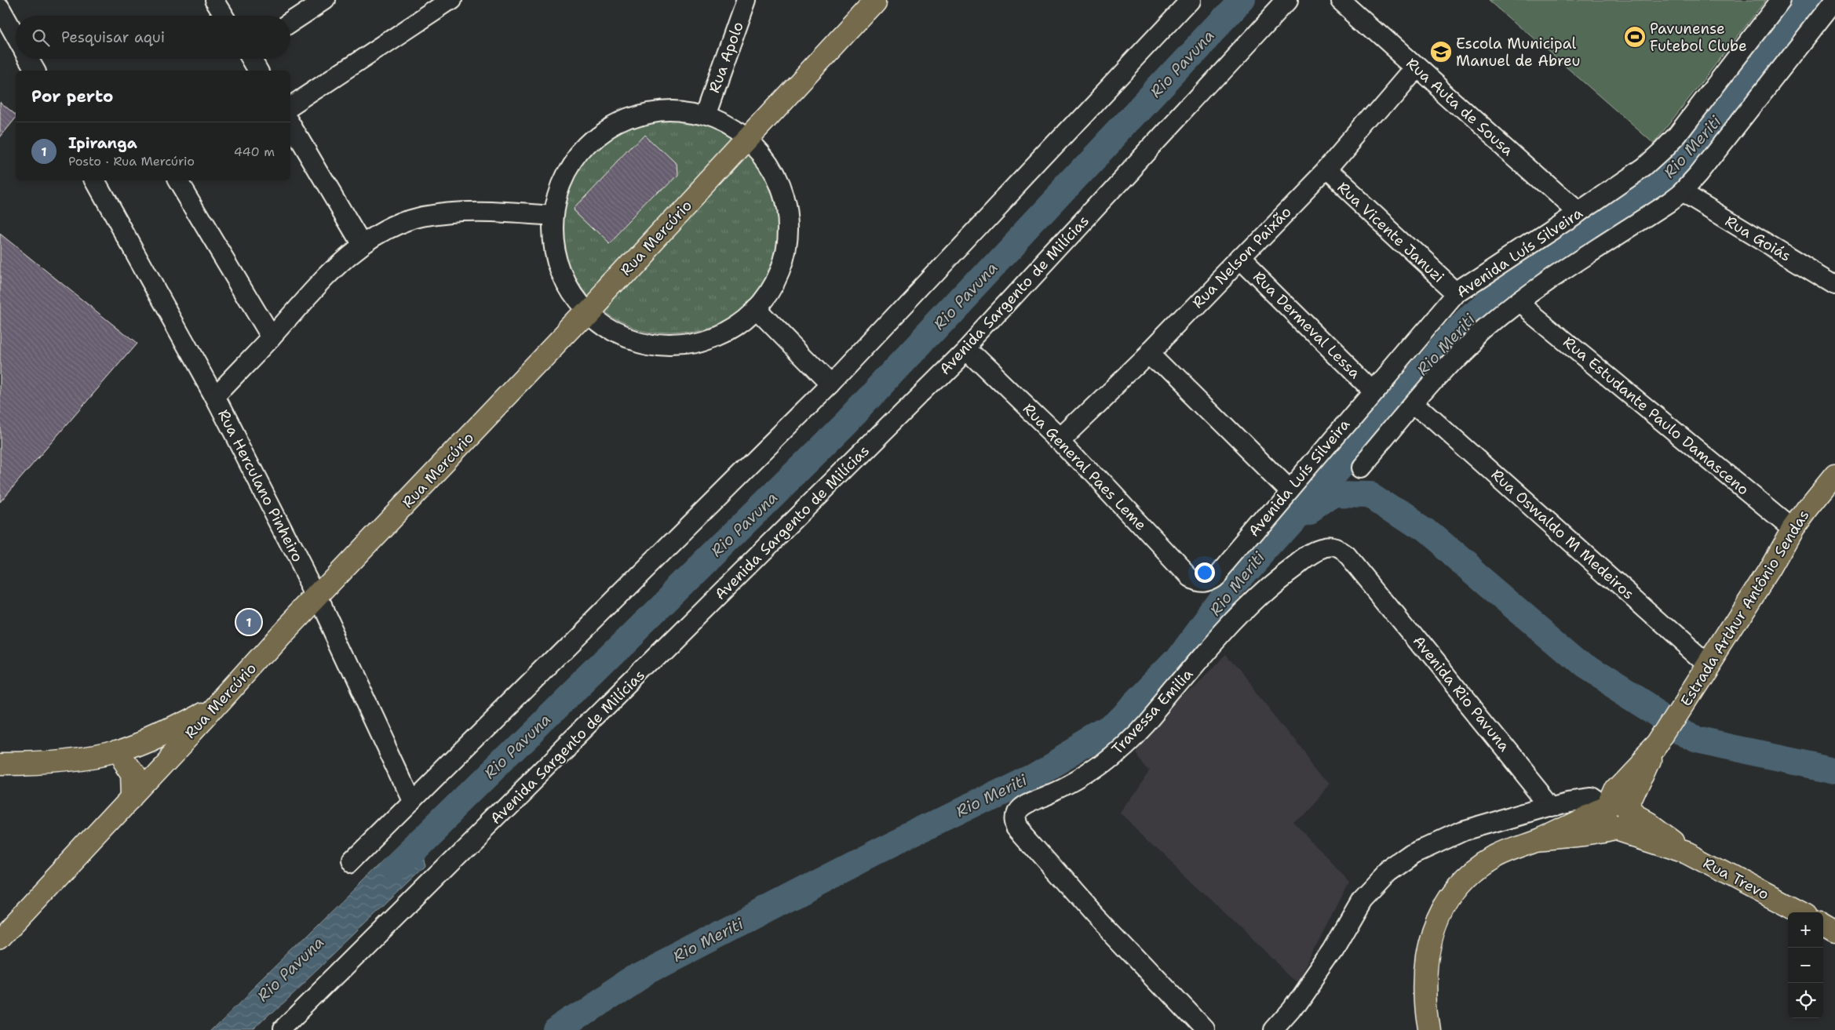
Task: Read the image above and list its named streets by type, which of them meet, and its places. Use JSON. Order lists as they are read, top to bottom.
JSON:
{
  "streets": {
    "main road": ["Rua Mercúrio", "Estrada Arthur Antônio Sendas", "Rua Trevo"],
    "street": [
      "Rua Apolo",
      "Rua Auta de Sousa",
      "Rua Vicente Januzi",
      "Rua Goiás",
      "Avenida Luís Silveira",
      "Rua Nelson Paixão",
      "Avenida Sargento de Milícias",
      "Rua Dermeval Lessa",
      "Rua Estudante Paulo Damasceno",
      "Rua General Paes Leme",
      "Rua Herculano Pinheiro",
      "Rua Oswaldo M Medeiros",
      "Avenida Rio Pavuna",
      "Travessa Emilia"
    ]
  },
  "crossings": [
    ["Rua Auta de Sousa", "Avenida Luís Silveira"],
    ["Rua Auta de Sousa", "Rua Nelson Paixão"],
    ["Rua Vicente Januzi", "Avenida Luís Silveira"],
    ["Rua Vicente Januzi", "Rua Nelson Paixão"],
    ["Rua Mercúrio", "Rua Herculano Pinheiro"],
    ["Avenida Luís Silveira", "Rua Dermeval Lessa"],
    ["Avenida Luís Silveira", "Rua General Paes Leme"],
    ["Rua Nelson Paixão", "Rua Dermeval Lessa"],
    ["Rua Nelson Paixão", "Rua General Paes Leme"],
    ["Avenida Sargento de Milícias", "Rua General Paes Leme"],
    ["Rua Estudante Paulo Damasceno", "Estrada Arthur Antônio Sendas"],
    ["Rua Oswaldo M Medeiros", "Estrada Arthur Antônio Sendas"],
    ["Estrada Arthur Antônio Sendas", "Rua Trevo"],
    ["Avenida Rio Pavuna", "Travessa Emilia"]
  ],
  "water": ["Rio Pavuna", "Rio Meriti"],
  "places": {
    "sports": ["Pavunense Futebol Clube"],
    "school or university": ["Escola Municipal Manuel de Abreu"]
  },
  "page": {
    "search": "Pesquisar aqui",
    "heading": "Por perto",
    "list": [
      {
        "mark": "1",
        "name": "Ipiranga",
        "note": "Posto · Rua Mercúrio",
        "value": "440 m"
      }
    ],
    "pins": "1",
    "map_buttons": ["+", "−"]
  }
}
